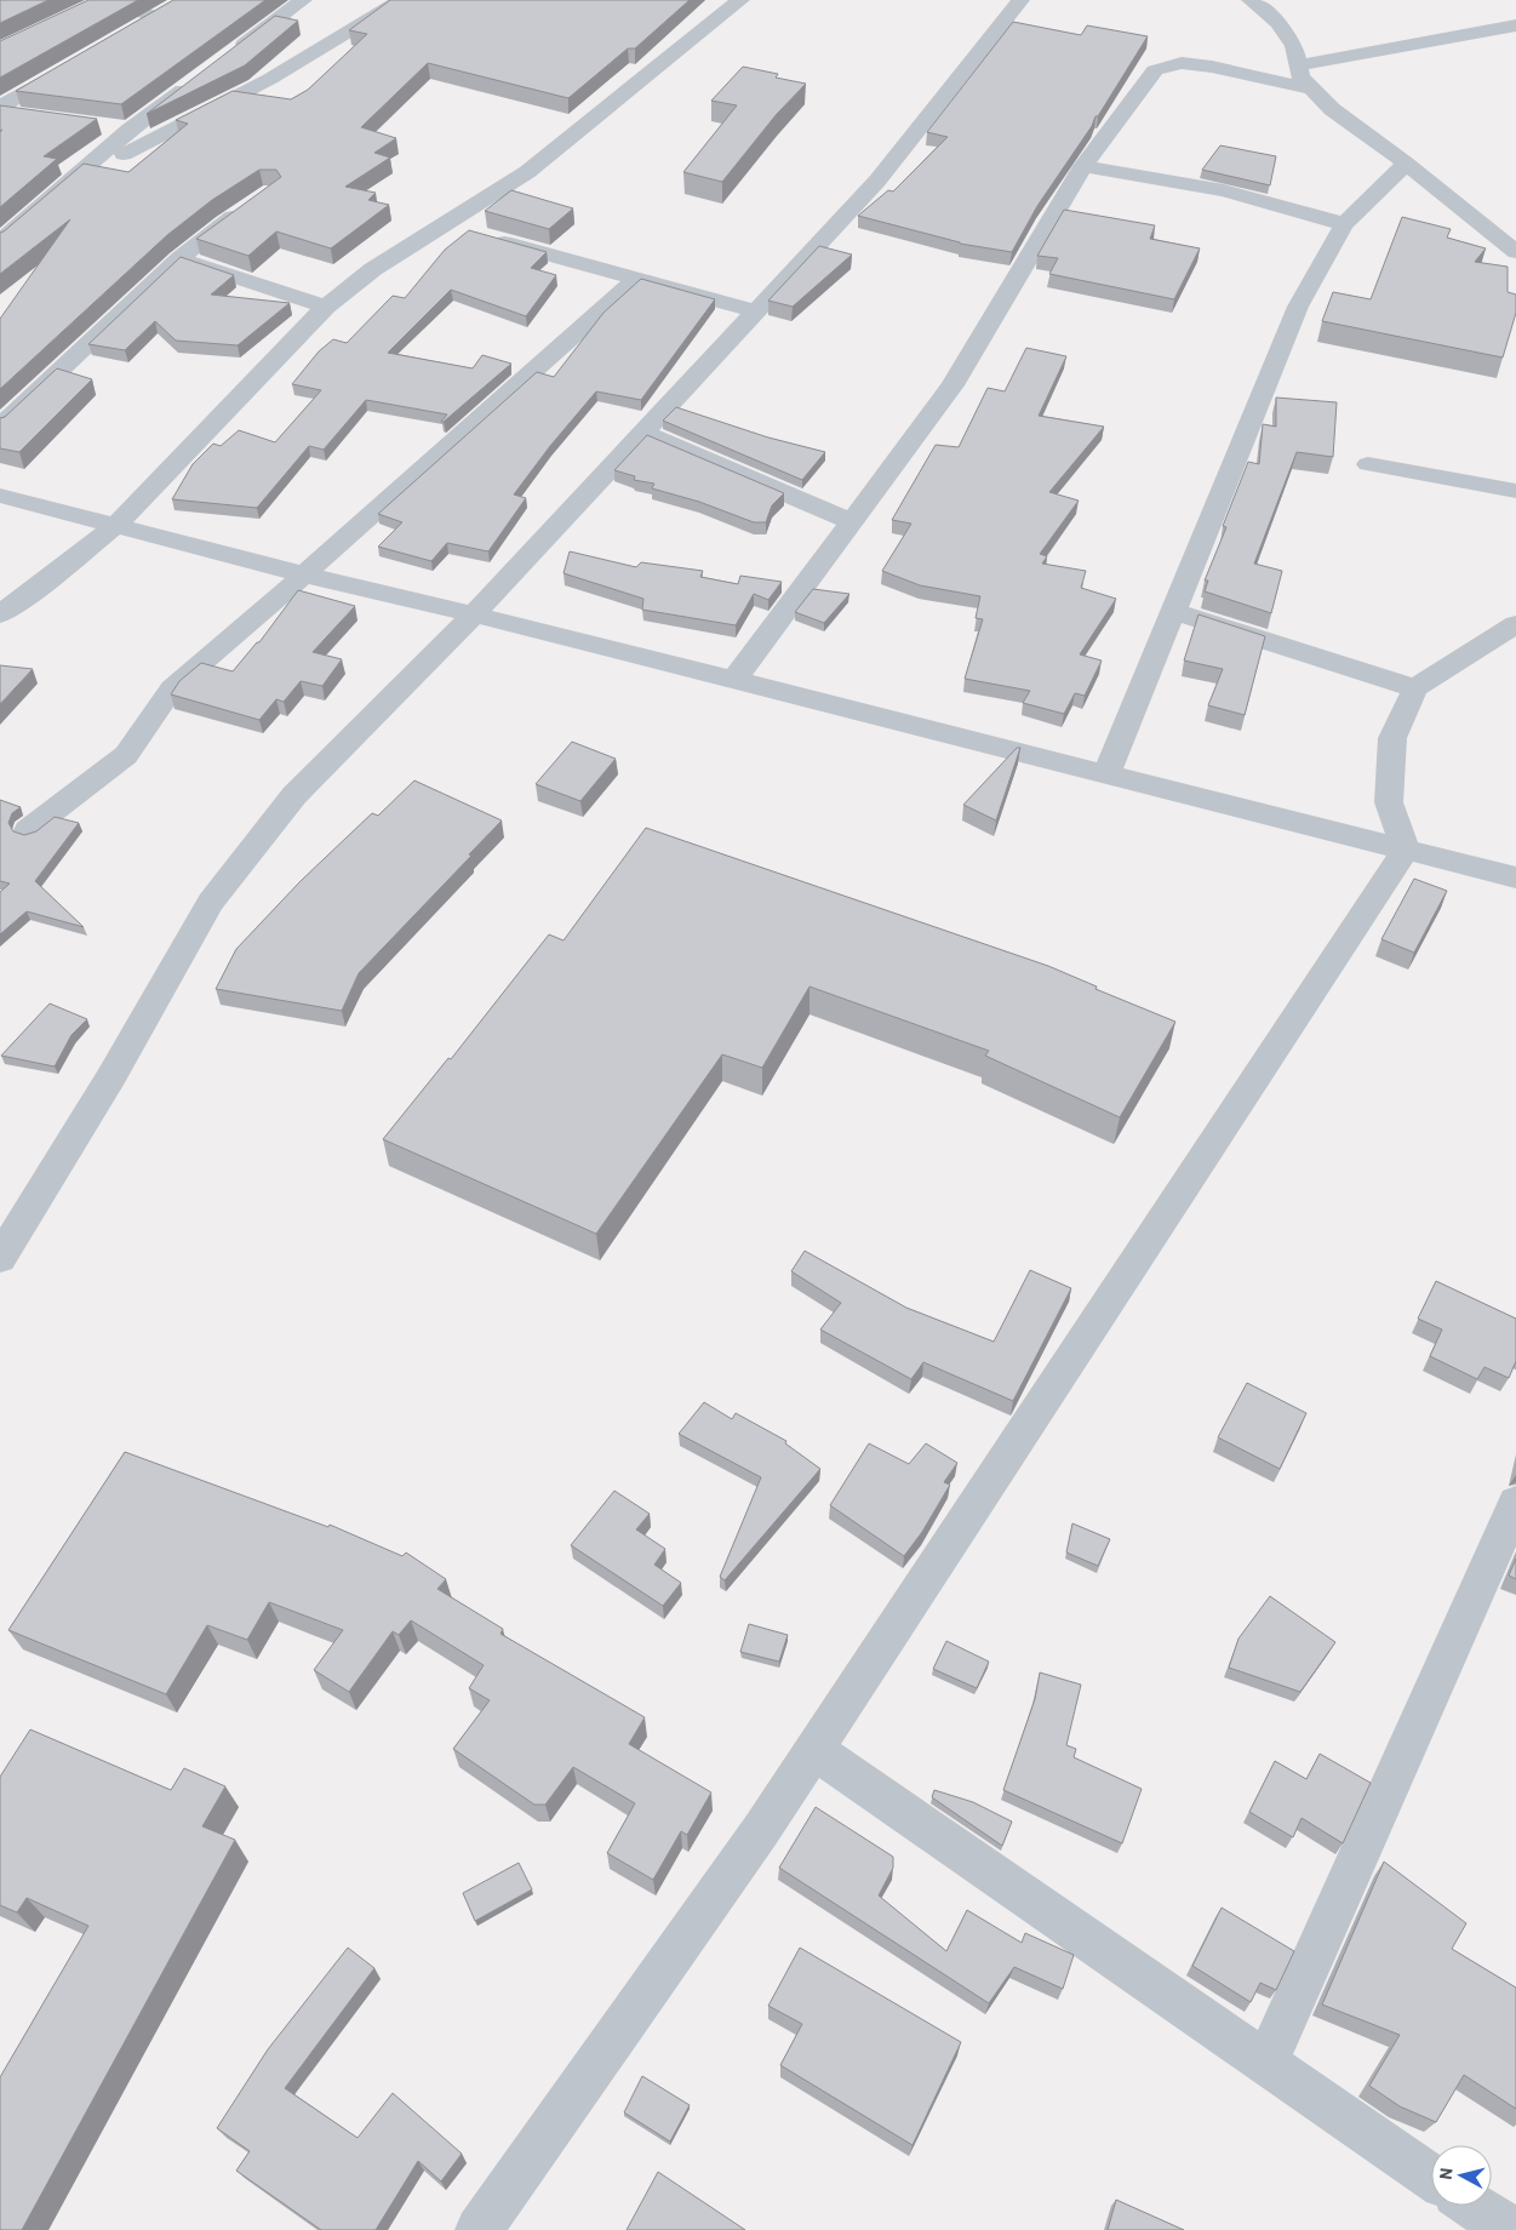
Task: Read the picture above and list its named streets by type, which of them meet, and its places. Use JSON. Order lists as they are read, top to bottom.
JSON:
{
  "north": "left"
}
